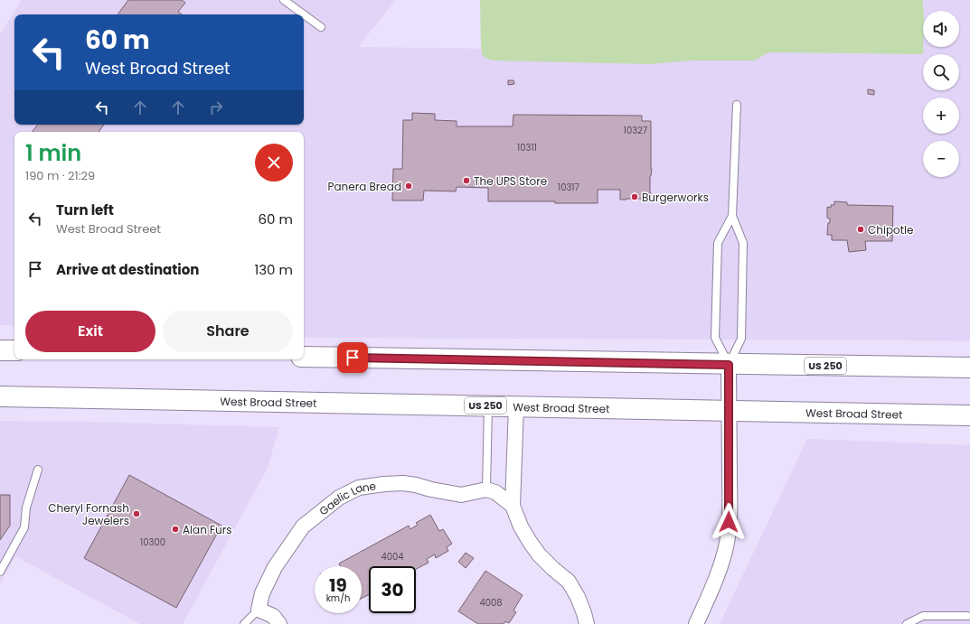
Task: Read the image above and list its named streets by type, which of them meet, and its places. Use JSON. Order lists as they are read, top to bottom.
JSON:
{
  "streets": {
    "main road": ["US 250", "West Broad Street"],
    "street": ["Gaelic Lane"]
  },
  "places": [
    "The UPS Store",
    "Panera Bread",
    "Burgerworks",
    "Chipotle",
    "Cheryl Fornash Jewelers",
    "Alan Furs"
  ],
  "house_numbers": [
    "10327",
    "10311",
    "10317",
    "10300",
    "4004",
    "4008"
  ],
  "page": {
    "map_buttons": ["+", "−"],
    "turn": ["60 m", "West Broad Street"],
    "heading": ["1 min", "190 m · 21:29"],
    "list": [
      {
        "name": "Turn left",
        "note": "West Broad Street",
        "value": "60 m"
      },
      {
        "name": "Arrive at destination",
        "value": "130 m"
      }
    ],
    "buttons": ["Exit", "Share"],
    "speed": "19 km/h",
    "limit": "30"
  }
}
